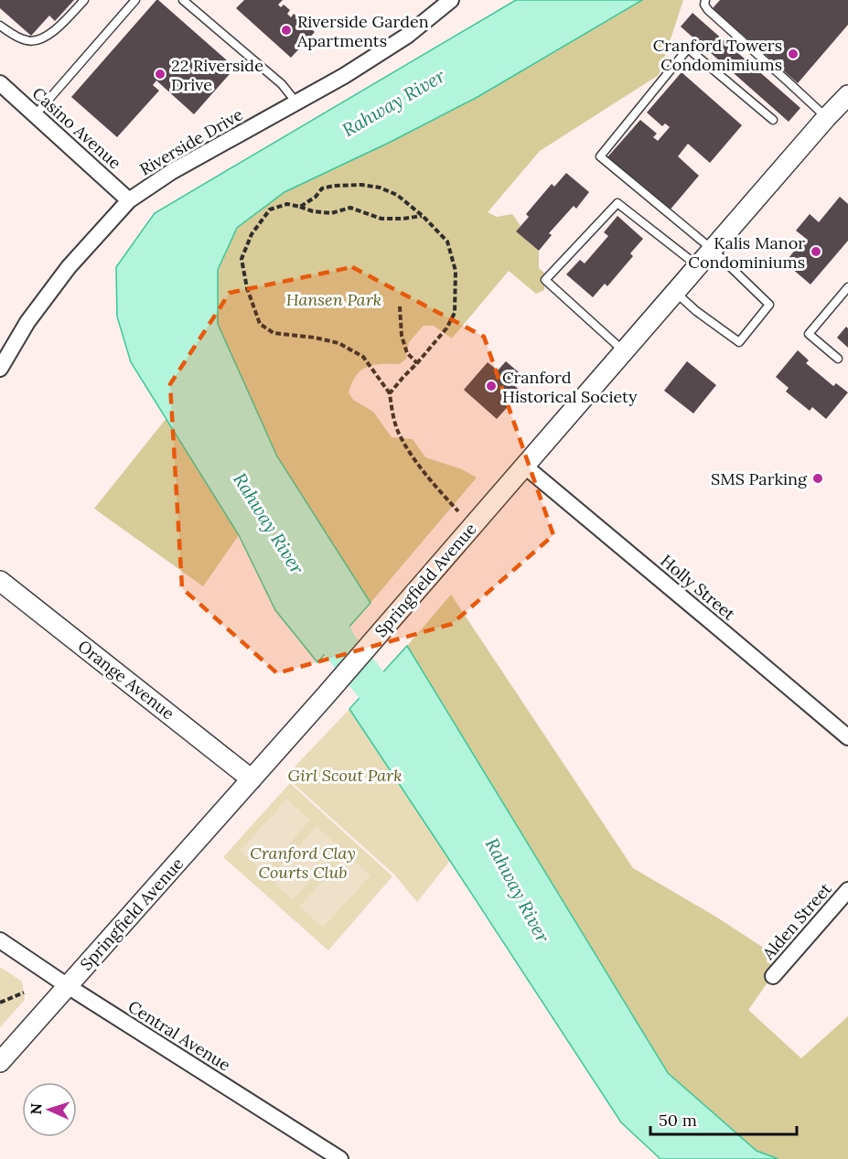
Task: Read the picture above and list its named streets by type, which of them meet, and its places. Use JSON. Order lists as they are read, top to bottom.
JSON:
{
  "streets": {
    "street": [
      "Casino Avenue",
      "Riverside Drive",
      "Springfield Avenue",
      "Holly Street",
      "Orange Avenue",
      "Alden Street",
      "Central Avenue"
    ]
  },
  "crossings": [
    ["Casino Avenue", "Riverside Drive"],
    ["Springfield Avenue", "Holly Street"],
    ["Springfield Avenue", "Orange Avenue"],
    ["Springfield Avenue", "Central Avenue"]
  ],
  "water": ["Rahway River"],
  "parks": ["Hansen Park", "Girl Scout Park", "Cranford Clay Courts Club"],
  "places": [
    "Riverside Garden Apartments",
    "Cranford Towers Condomimiums",
    "22 Riverside Drive",
    "Kalis Manor Condominiums",
    "Cranford Historical Society",
    "SMS Parking"
  ],
  "scale_bar": "50 m",
  "north": "left"
}
